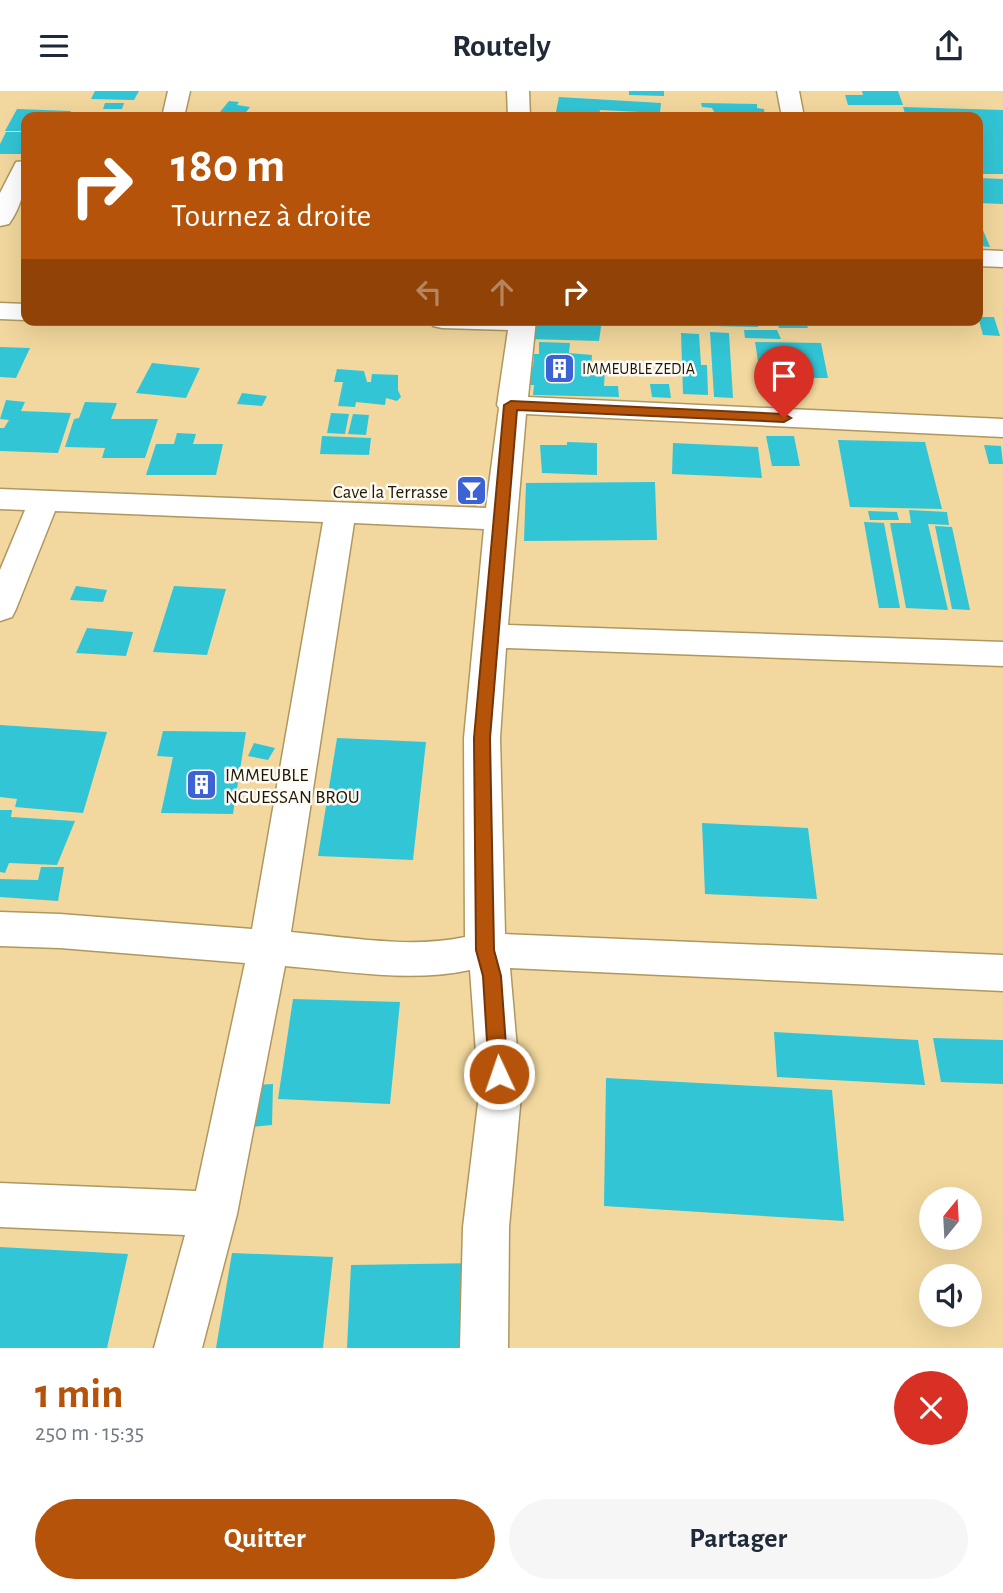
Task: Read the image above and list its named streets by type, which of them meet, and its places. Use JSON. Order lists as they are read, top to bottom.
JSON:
{
  "places": {
    "building": ["IMMEUBLE ZEDIA", "IMMEUBLE NGUESSAN BROU"],
    "bar": ["Cave la Terrasse"]
  },
  "north": "top",
  "page": {
    "header": "Routely",
    "turn": ["180 m", "Tournez à droite"],
    "heading": ["1 min", "250 m · 15:35"],
    "buttons": ["Quitter", "Partager"]
  }
}
